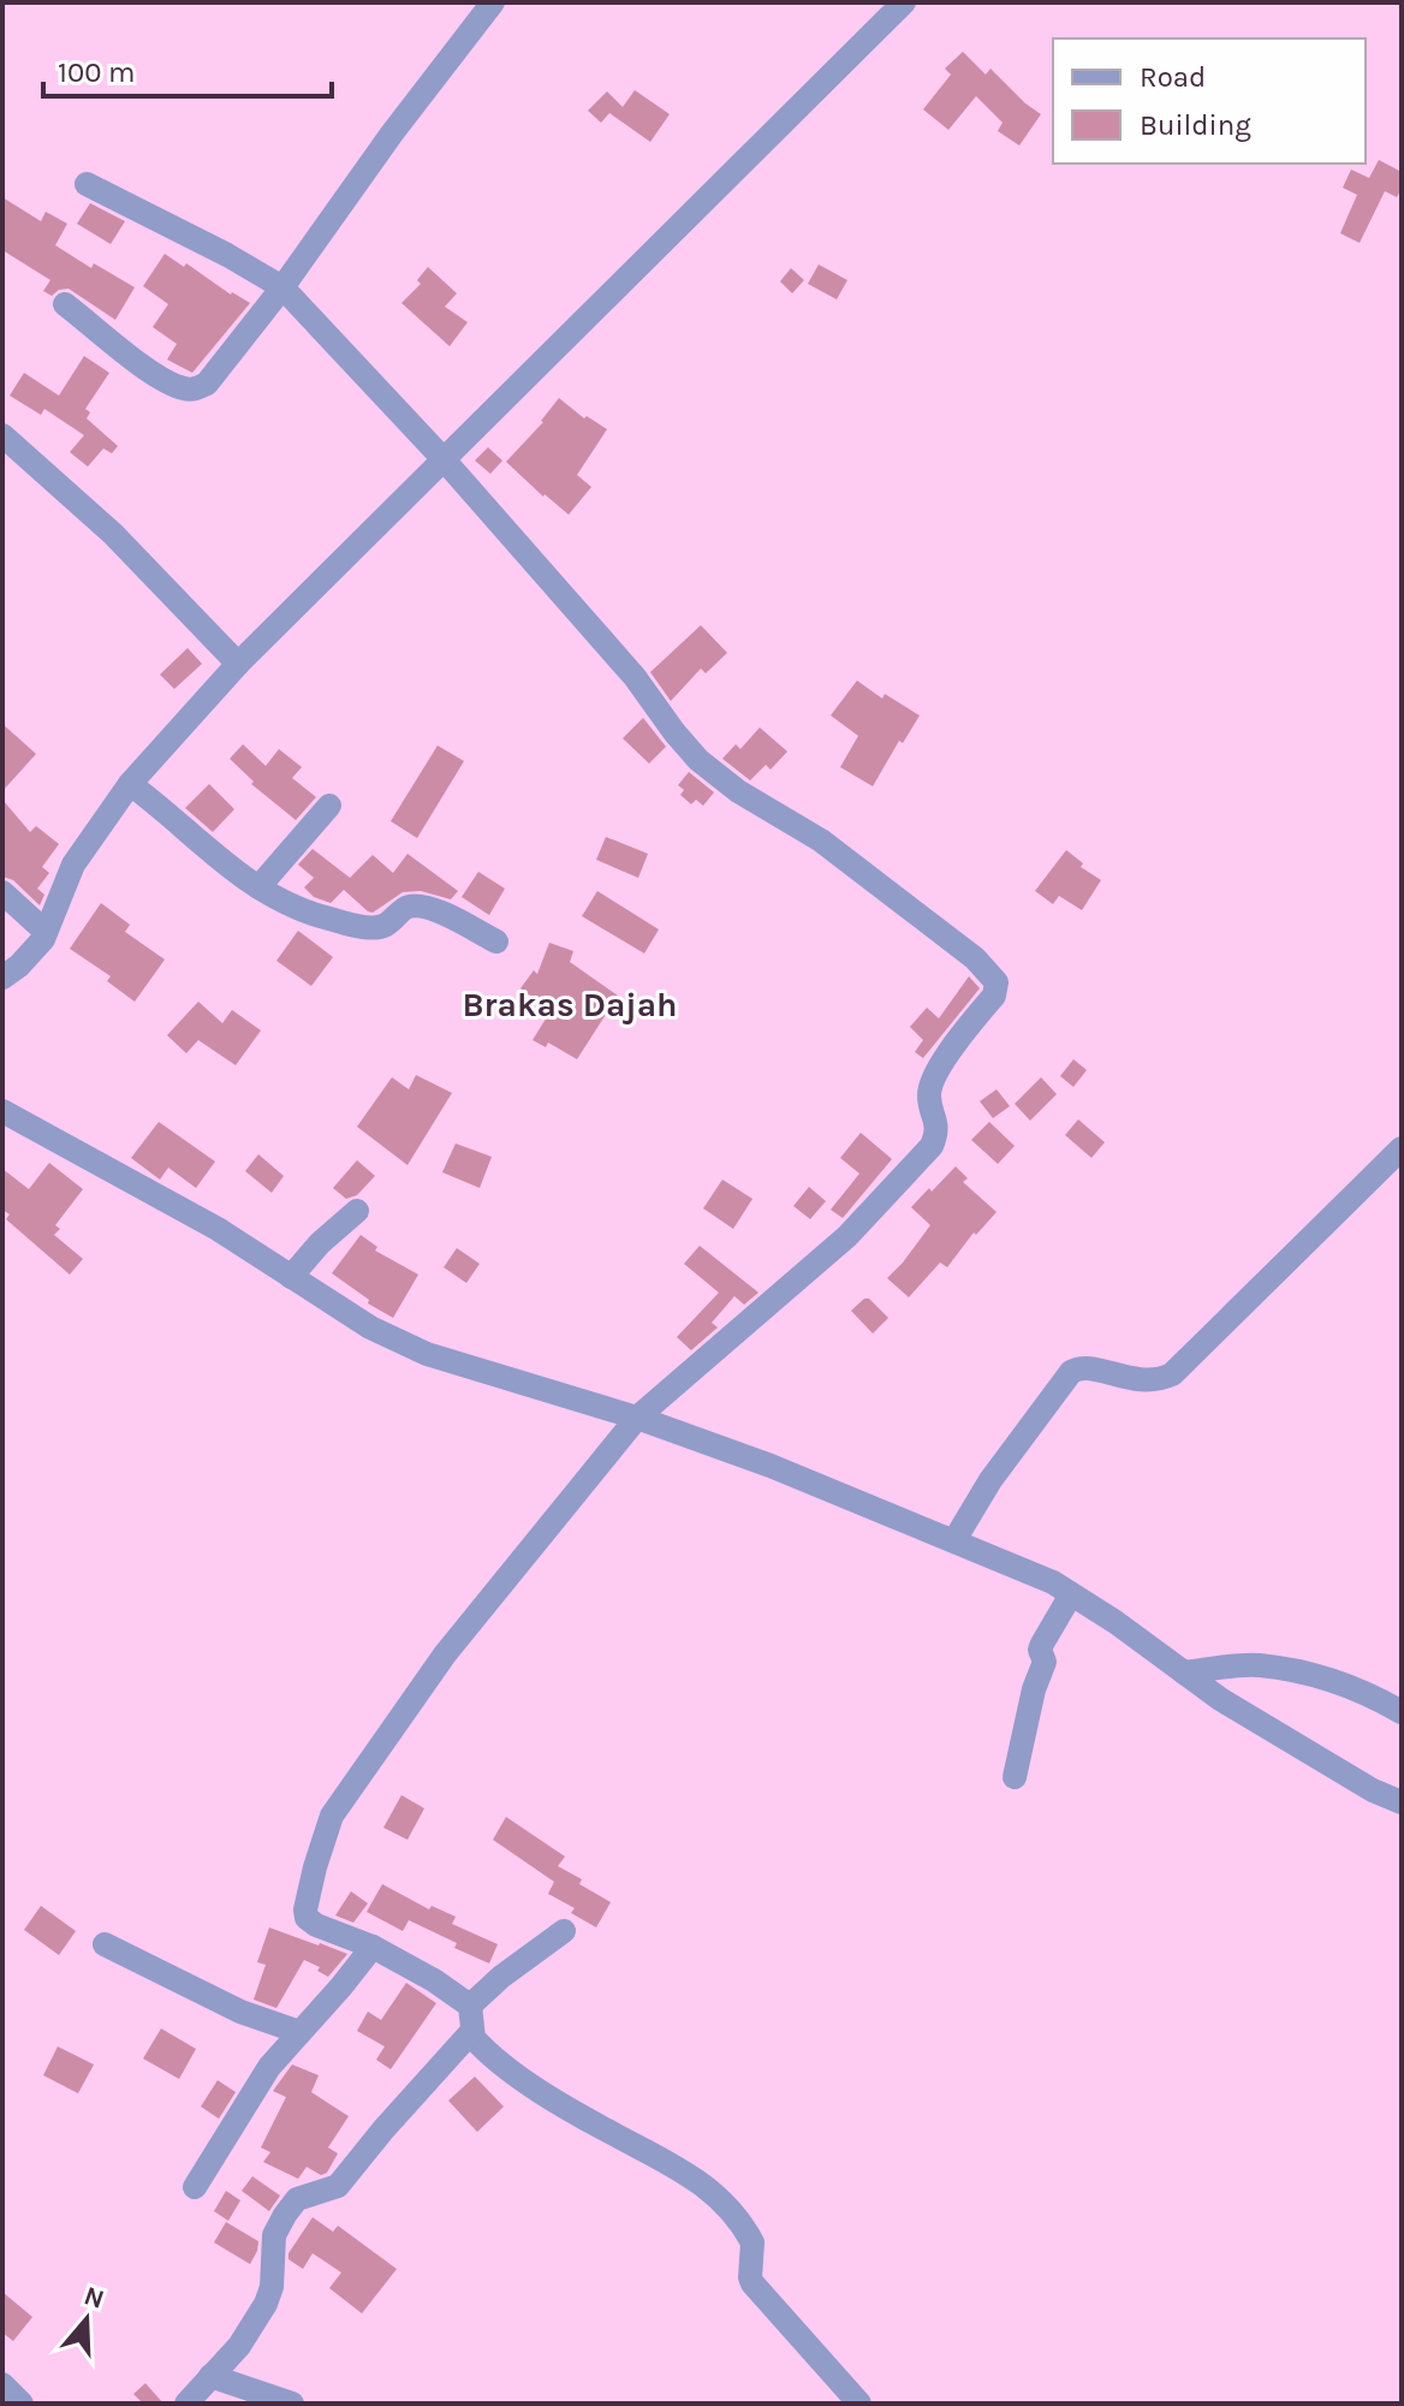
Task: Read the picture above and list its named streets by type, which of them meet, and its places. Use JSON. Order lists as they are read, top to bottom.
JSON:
{
  "districts": ["Brakas Dajah"],
  "legend": ["Road", "Building"],
  "scale_bar": "100 m",
  "north": "top"
}
